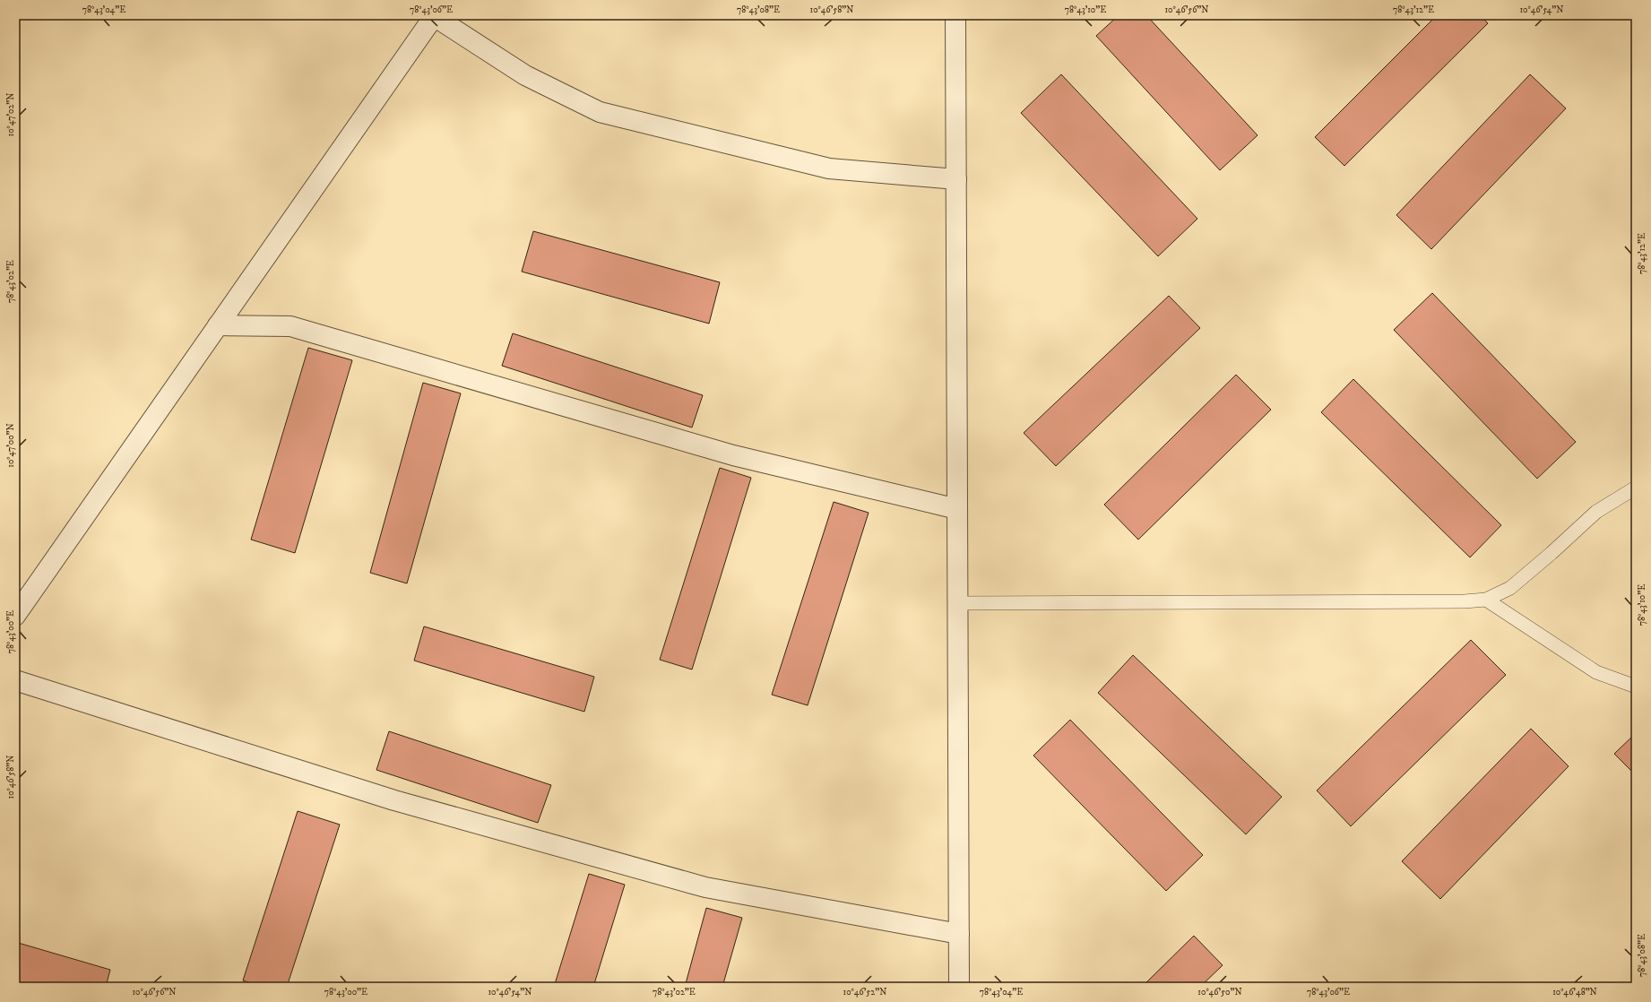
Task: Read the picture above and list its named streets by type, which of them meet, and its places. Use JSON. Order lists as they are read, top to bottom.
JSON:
{
  "coordinates": [
    "78°43'04\"E",
    "78°43'06\"E",
    "78°43'08\"E",
    "10°46'58\"N",
    "78°43'10\"E",
    "10°46'56\"N",
    "78°43'12\"E",
    "10°46'54\"N",
    "10°47'02\"N",
    "78°43'02\"E",
    "10°47'00\"N",
    "78°43'00\"E",
    "10°46'52\"N",
    "10°46'50\"N",
    "10°46'48\"N"
  ]
}
